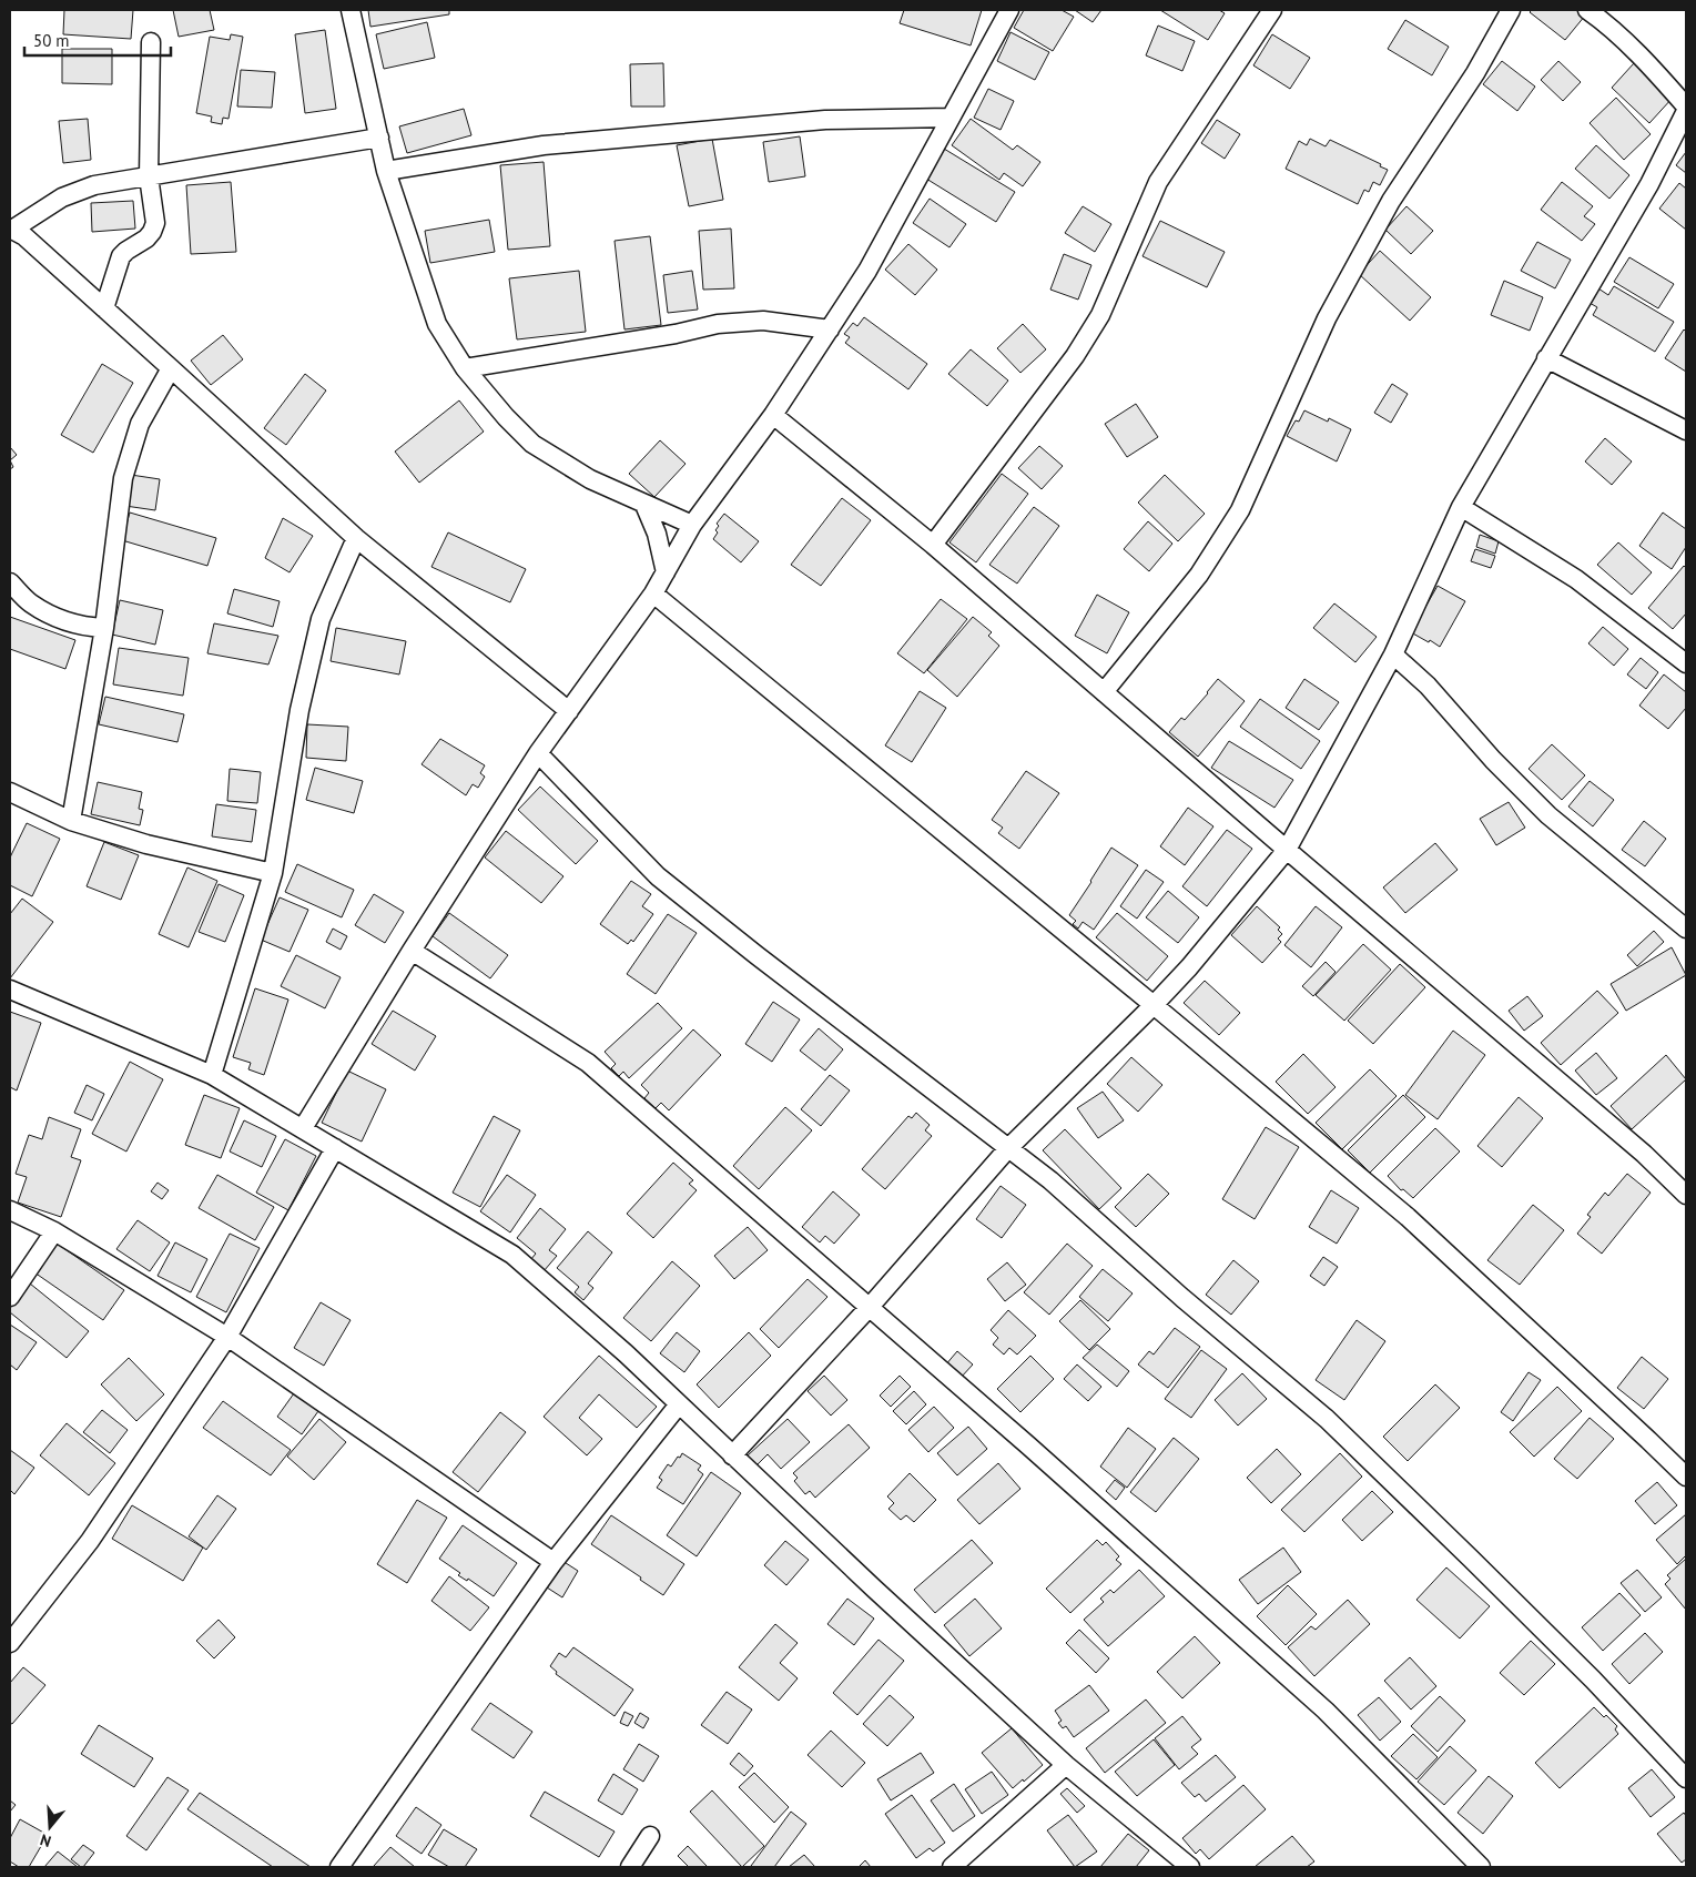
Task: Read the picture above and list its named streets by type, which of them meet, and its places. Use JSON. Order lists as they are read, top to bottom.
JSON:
{
  "scale_bar": "50 m",
  "north": "bottom"
}
